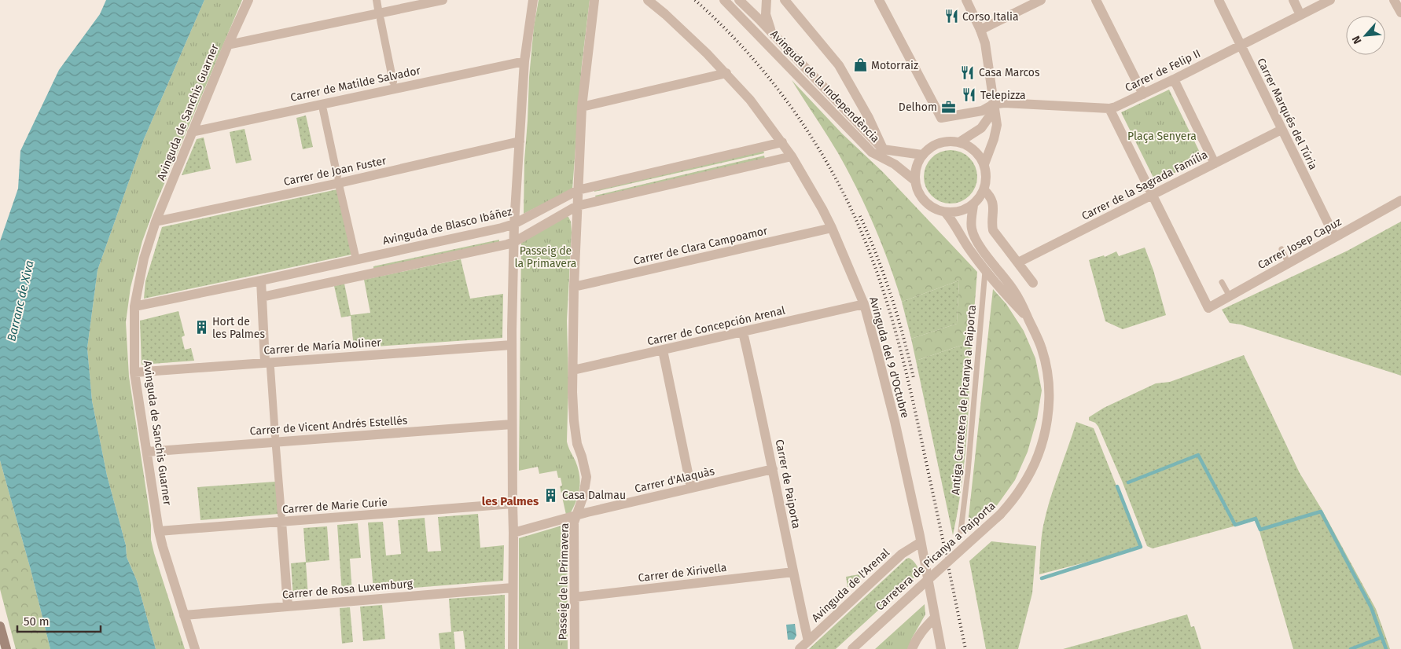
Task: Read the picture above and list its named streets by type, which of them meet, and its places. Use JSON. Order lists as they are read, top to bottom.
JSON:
{
  "streets": {
    "street": [
      "Carrer de Felip II",
      "Carrer de Matilde Salvador",
      "Avinguda de la Independència",
      "Avinguda de Sanchis Guarner",
      "Carrer Marqués del Túria",
      "Carrer de Joan Fuster",
      "Carrer de la Sagrada Família",
      "Avinguda de Blasco Ibáñez",
      "Carrer Josep Capuz",
      "Carrer de Clara Campoamor",
      "Carrer de Concepción Arenal",
      "Carrer de María Moliner",
      "Avinguda del 9 d'Octubre",
      "Carrer de Vicent Andrés Estellés",
      "Carrer d'Alaquàs",
      "Carrer de Paiporta",
      "Carrer de Marie Curie",
      "Carretera de Picanya a Paiporta",
      "Carrer de Xirivella",
      "Passeig de la Primavera",
      "Avinguda de l'Arenal",
      "Carrer de Rosa Luxemburg"
    ],
    "lane": ["Antiga Carretera de Picanya a Paiporta"]
  },
  "crossings": [
    ["Carrer de Felip II", "Carrer Marqués del Túria"],
    ["Carrer de Matilde Salvador", "Avinguda de Sanchis Guarner"],
    ["Avinguda de la Independència", "Carretera de Picanya a Paiporta"],
    ["Avinguda de Sanchis Guarner", "Carrer de Joan Fuster"],
    ["Avinguda de Sanchis Guarner", "Avinguda de Blasco Ibáñez"],
    ["Avinguda de Sanchis Guarner", "Carrer de María Moliner"],
    ["Avinguda de Sanchis Guarner", "Carrer de Vicent Andrés Estellés"],
    ["Avinguda de Sanchis Guarner", "Carrer de Marie Curie"],
    ["Avinguda de Sanchis Guarner", "Carrer de Rosa Luxemburg"],
    ["Carrer Marqués del Túria", "Carrer de la Sagrada Família"],
    ["Carrer Marqués del Túria", "Carrer Josep Capuz"],
    ["Carrer de la Sagrada Família", "Carrer Josep Capuz"],
    ["Avinguda de Blasco Ibáñez", "Avinguda del 9 d'Octubre"],
    ["Avinguda de Blasco Ibáñez", "Passeig de la Primavera"],
    ["Carrer de Clara Campoamor", "Avinguda del 9 d'Octubre"],
    ["Carrer de Clara Campoamor", "Passeig de la Primavera"],
    ["Carrer de Concepción Arenal", "Avinguda del 9 d'Octubre"],
    ["Carrer de Concepción Arenal", "Carrer de Paiporta"],
    ["Carrer de Concepción Arenal", "Passeig de la Primavera"],
    ["Avinguda del 9 d'Octubre", "Avinguda de l'Arenal"],
    ["Antiga Carretera de Picanya a Paiporta", "Carretera de Picanya a Paiporta"],
    ["Carrer d'Alaquàs", "Carrer de Paiporta"],
    ["Carrer d'Alaquàs", "Passeig de la Primavera"],
    ["Carrer de Paiporta", "Carrer de Xirivella"],
    ["Carrer de Paiporta", "Avinguda de l'Arenal"],
    ["Carrer de Xirivella", "Passeig de la Primavera"]
  ],
  "districts": ["les Palmes"],
  "water": ["Barranc de Xiva"],
  "parks": ["Plaça Senyera", "Passeig de la Primavera"],
  "places": {
    "restaurant": ["Corso Italia", "Casa Marcos", "Telepizza"],
    "shop": ["Motorraiz"],
    "office": ["Delhom"],
    "building": ["Hort de les Palmes", "Casa Dalmau"]
  },
  "scale_bar": "50 m",
  "north": "bottom left"
}
